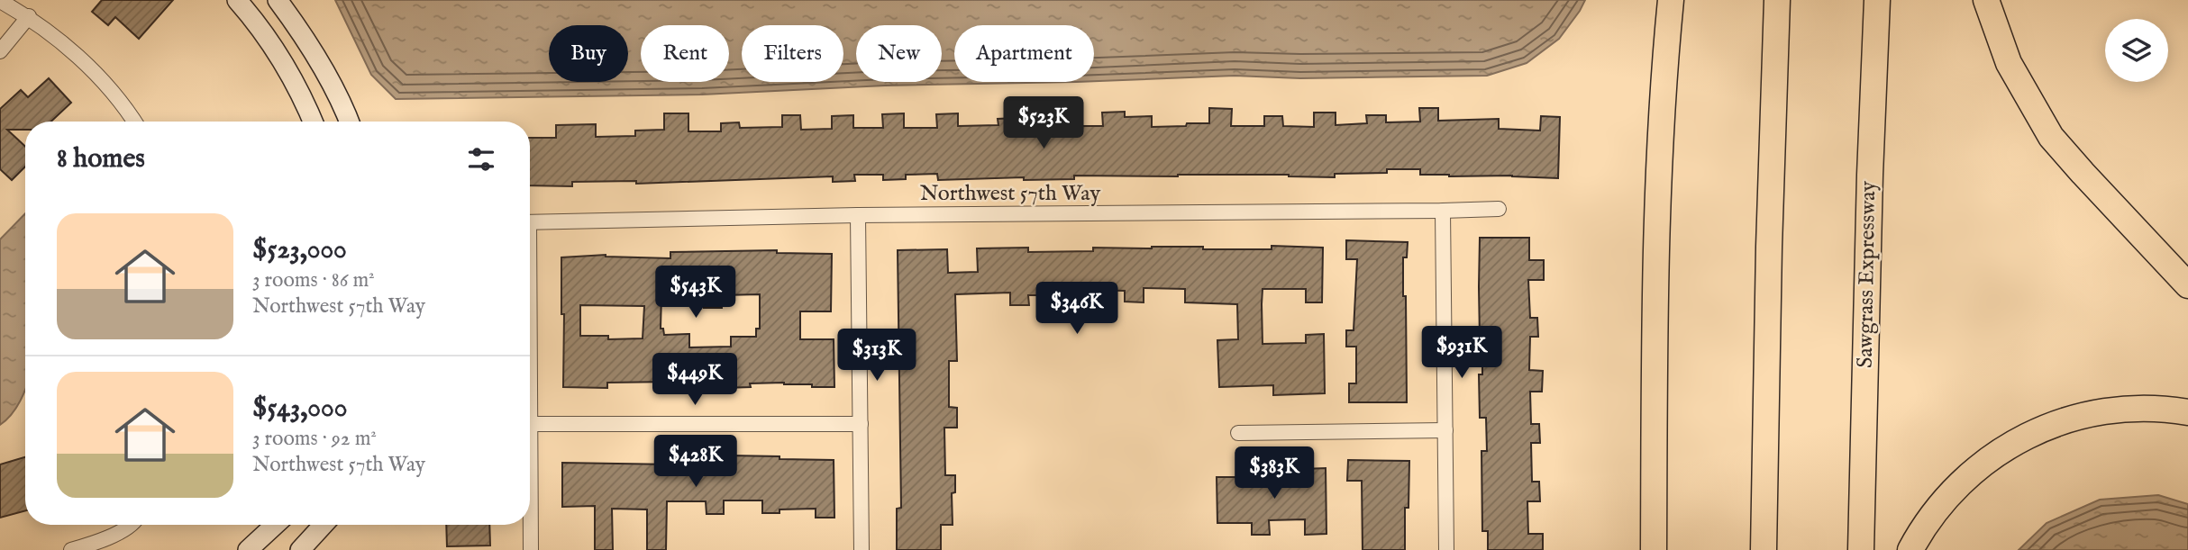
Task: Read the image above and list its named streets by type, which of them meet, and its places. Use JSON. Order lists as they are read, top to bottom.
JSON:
{
  "streets": {
    "highway": ["Sawgrass Expressway"],
    "street": ["Northwest 57th Way"]
  },
  "page": {
    "chip": [
      "Buy",
      "Rent",
      "Filters",
      "New",
      "Apartment"
    ],
    "price": [
      "$523K",
      "$543K",
      "$346K",
      "$931K",
      "$313K",
      "$449K",
      "$428K",
      "$383K"
    ],
    "heading": "8 homes",
    "list": [
      {
        "name": "$523,000",
        "note": "3 rooms · 86 m² · Northwest 57th Way"
      },
      {
        "name": "$543,000",
        "note": "3 rooms · 92 m² · Northwest 57th Way"
      }
    ]
  }
}
